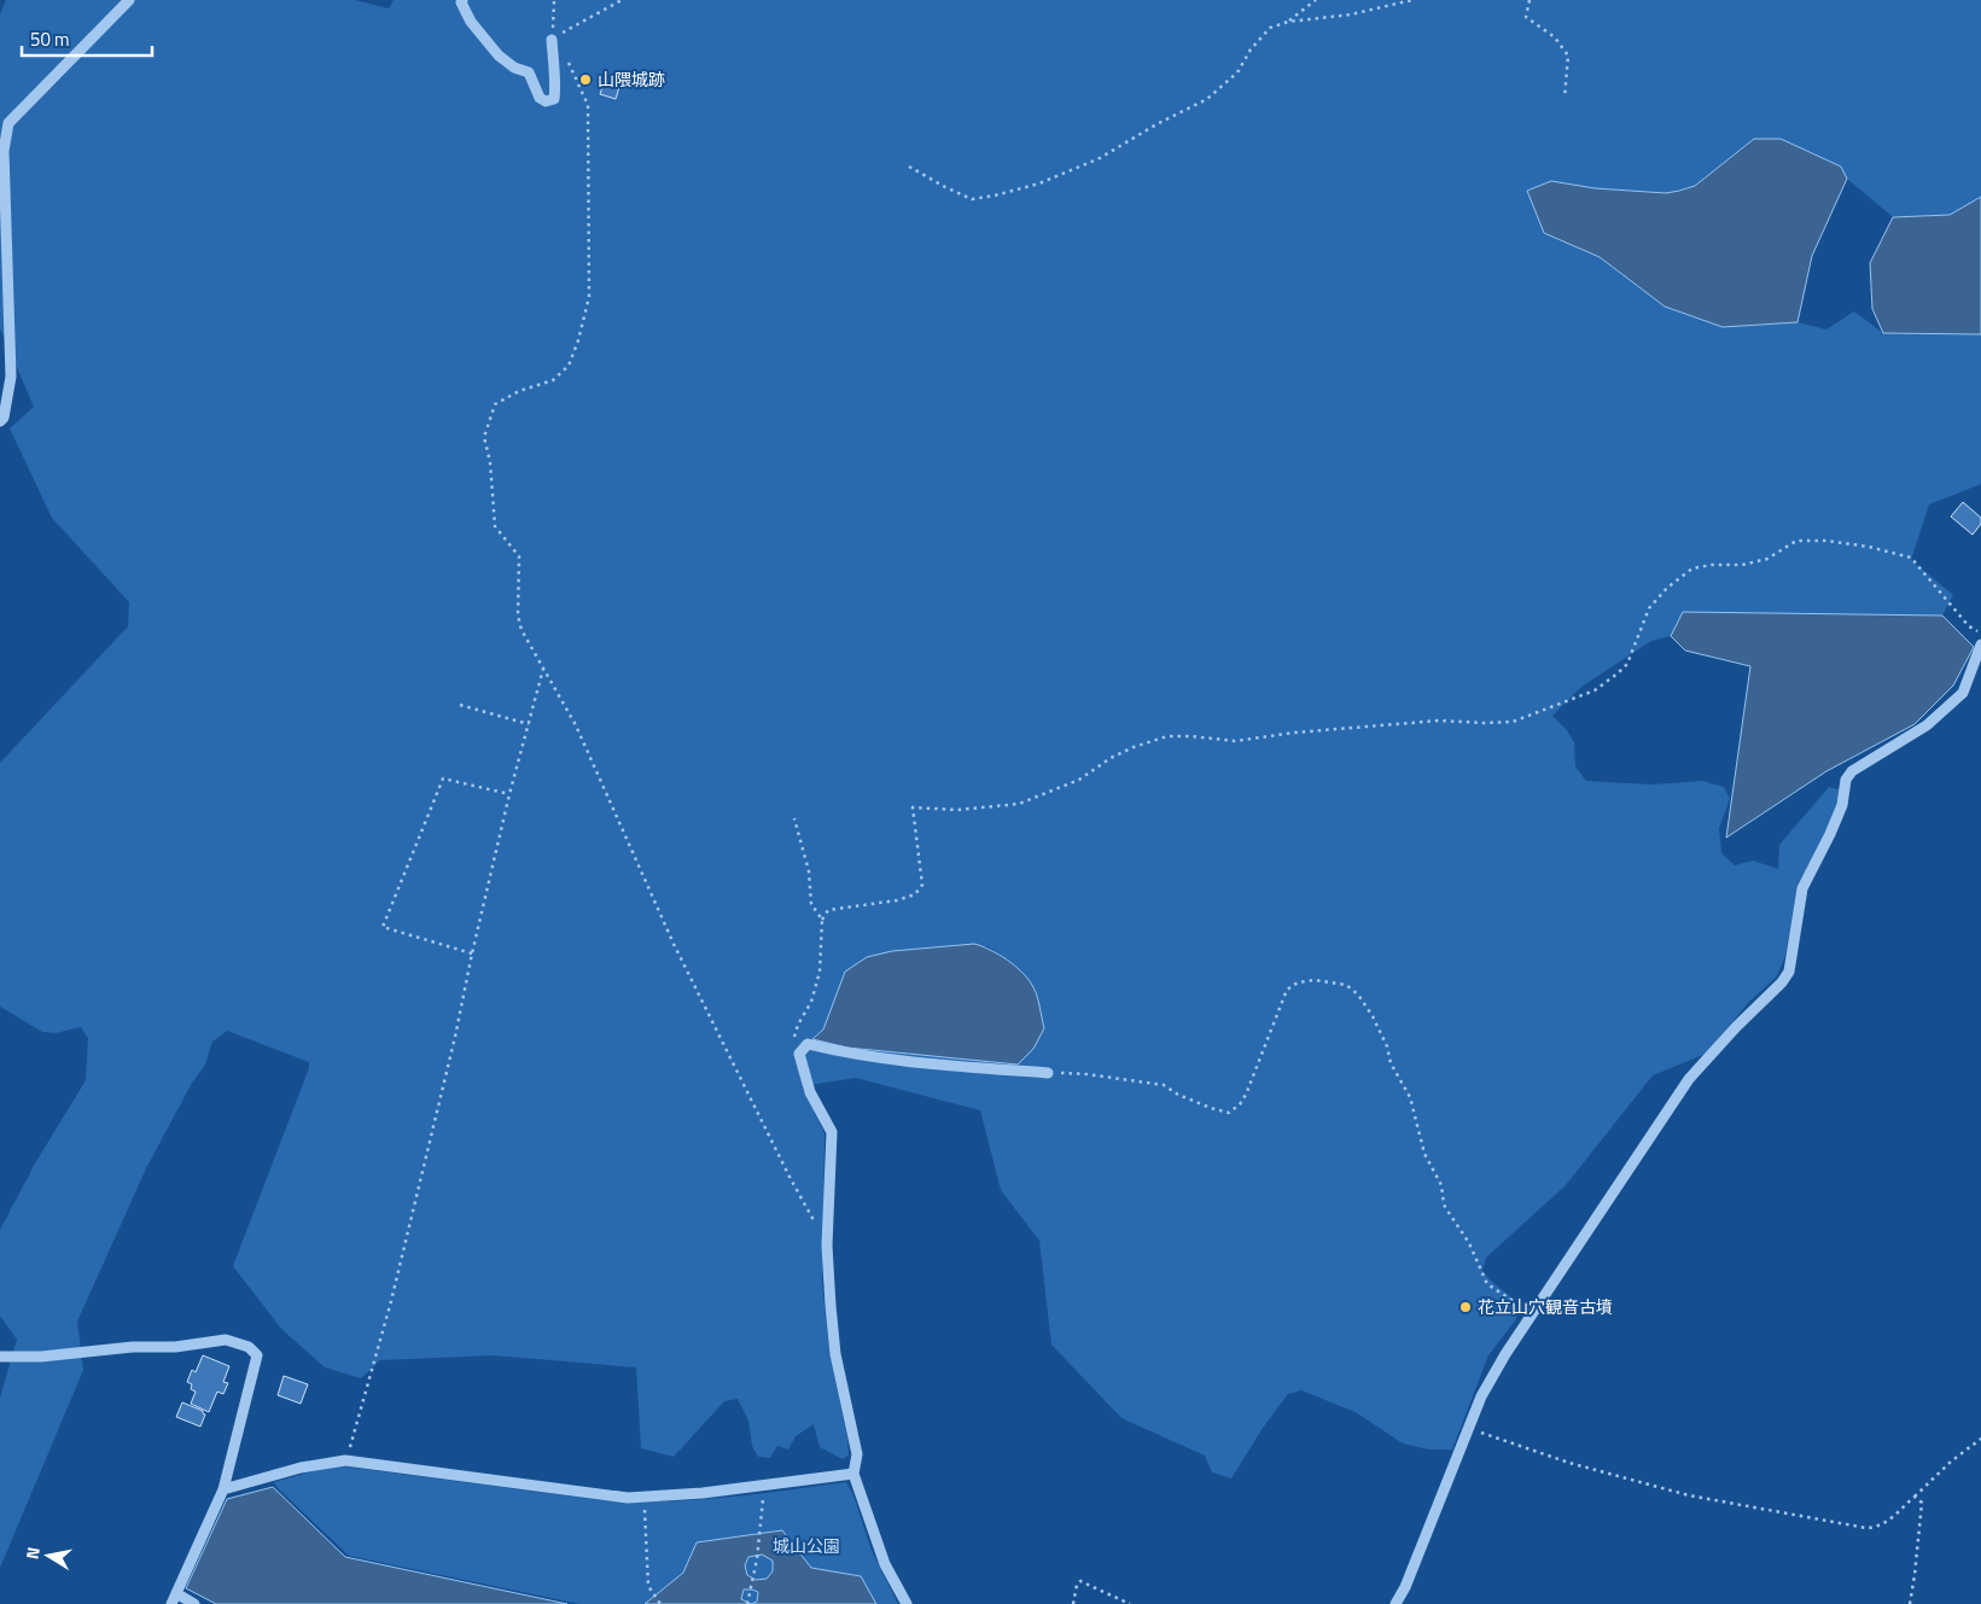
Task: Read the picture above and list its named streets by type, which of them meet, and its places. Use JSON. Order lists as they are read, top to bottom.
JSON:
{
  "parks": ["城山公園"],
  "places": ["山隈城跡", "花立山穴観音古墳"],
  "scale_bar": "50 m",
  "north": "left"
}
